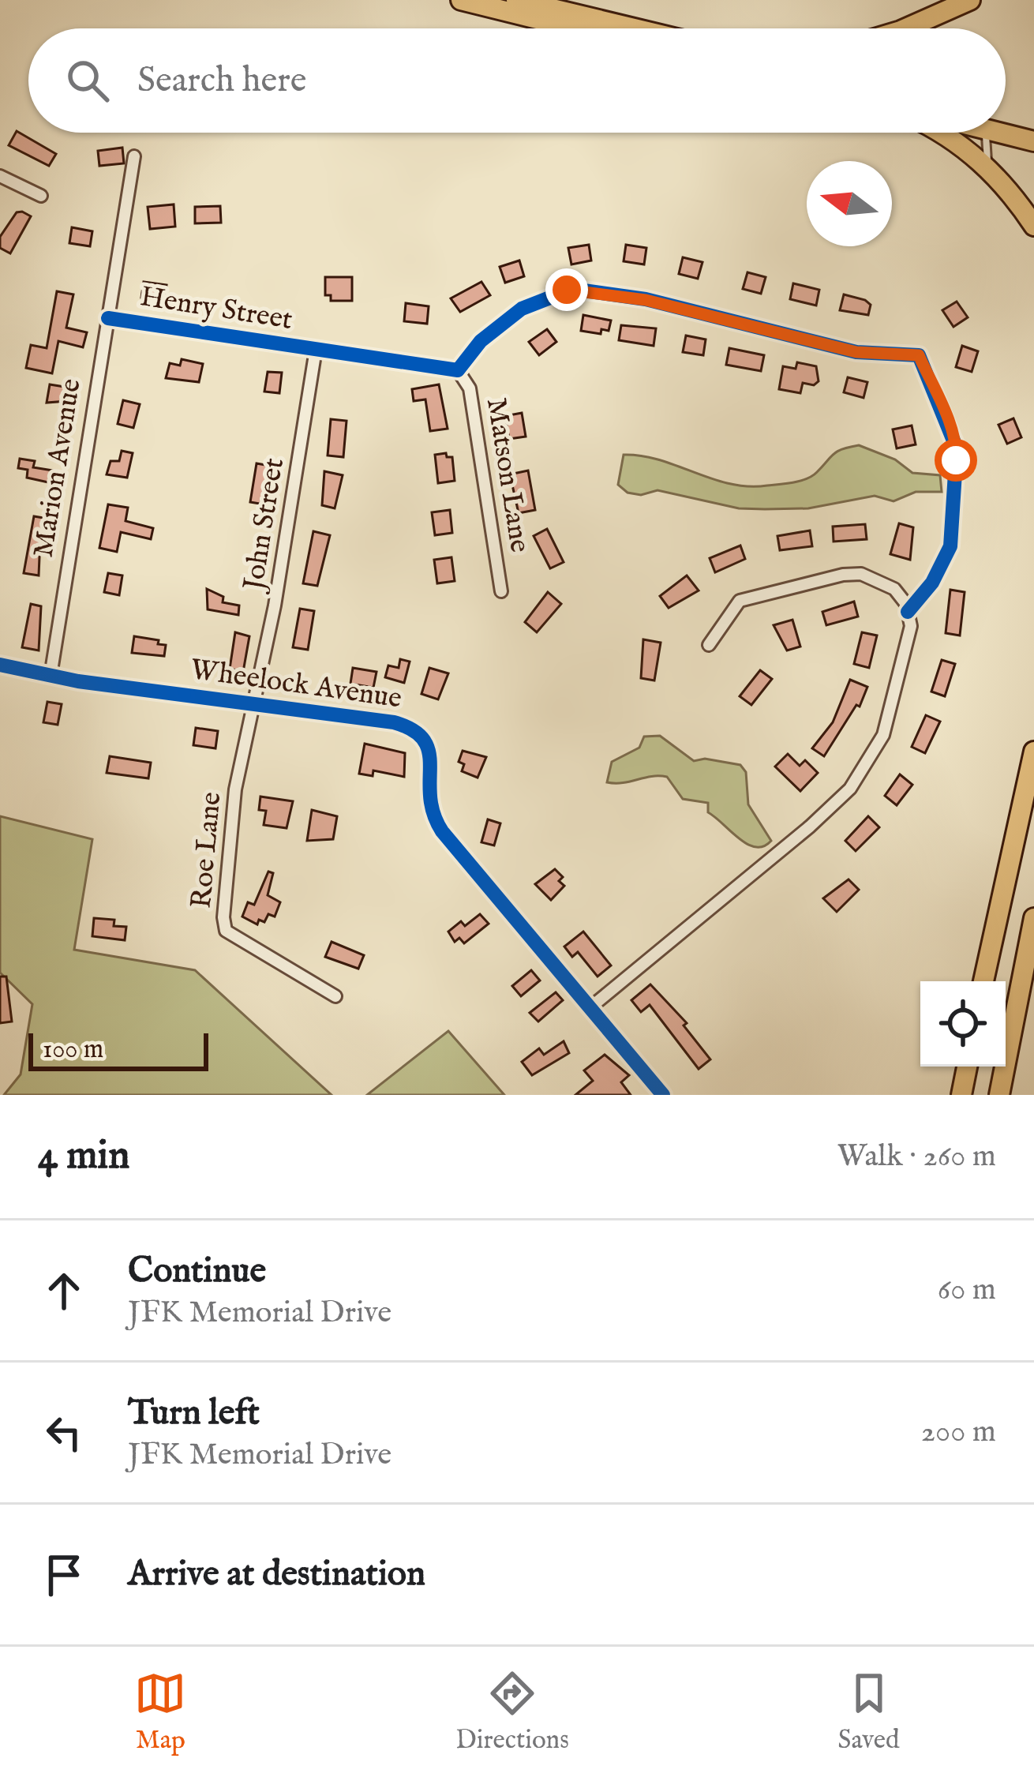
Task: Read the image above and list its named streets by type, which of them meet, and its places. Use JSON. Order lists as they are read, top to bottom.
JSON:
{
  "streets": {
    "street": [
      "Henry Street",
      "Marion Avenue",
      "Matson Lane",
      "John Street",
      "Wheelock Avenue",
      "Roe Lane"
    ]
  },
  "crossings": [
    ["Henry Street", "Marion Avenue"],
    ["Henry Street", "Matson Lane"],
    ["Henry Street", "John Street"],
    ["Marion Avenue", "Wheelock Avenue"],
    ["John Street", "Wheelock Avenue"],
    ["John Street", "Roe Lane"],
    ["Wheelock Avenue", "Roe Lane"]
  ],
  "scale_bar": "100 m",
  "north": "left",
  "page": {
    "search": "Search here",
    "scale": "100 m",
    "heading": ["4 min", "Walk · 260 m"],
    "list": [
      ["Continue", "JFK Memorial Drive", "60 m"],
      ["Turn left", "JFK Memorial Drive", "200 m"],
      "Arrive at destination"
    ],
    "nav": ["Map", "Directions", "Saved"]
  }
}
